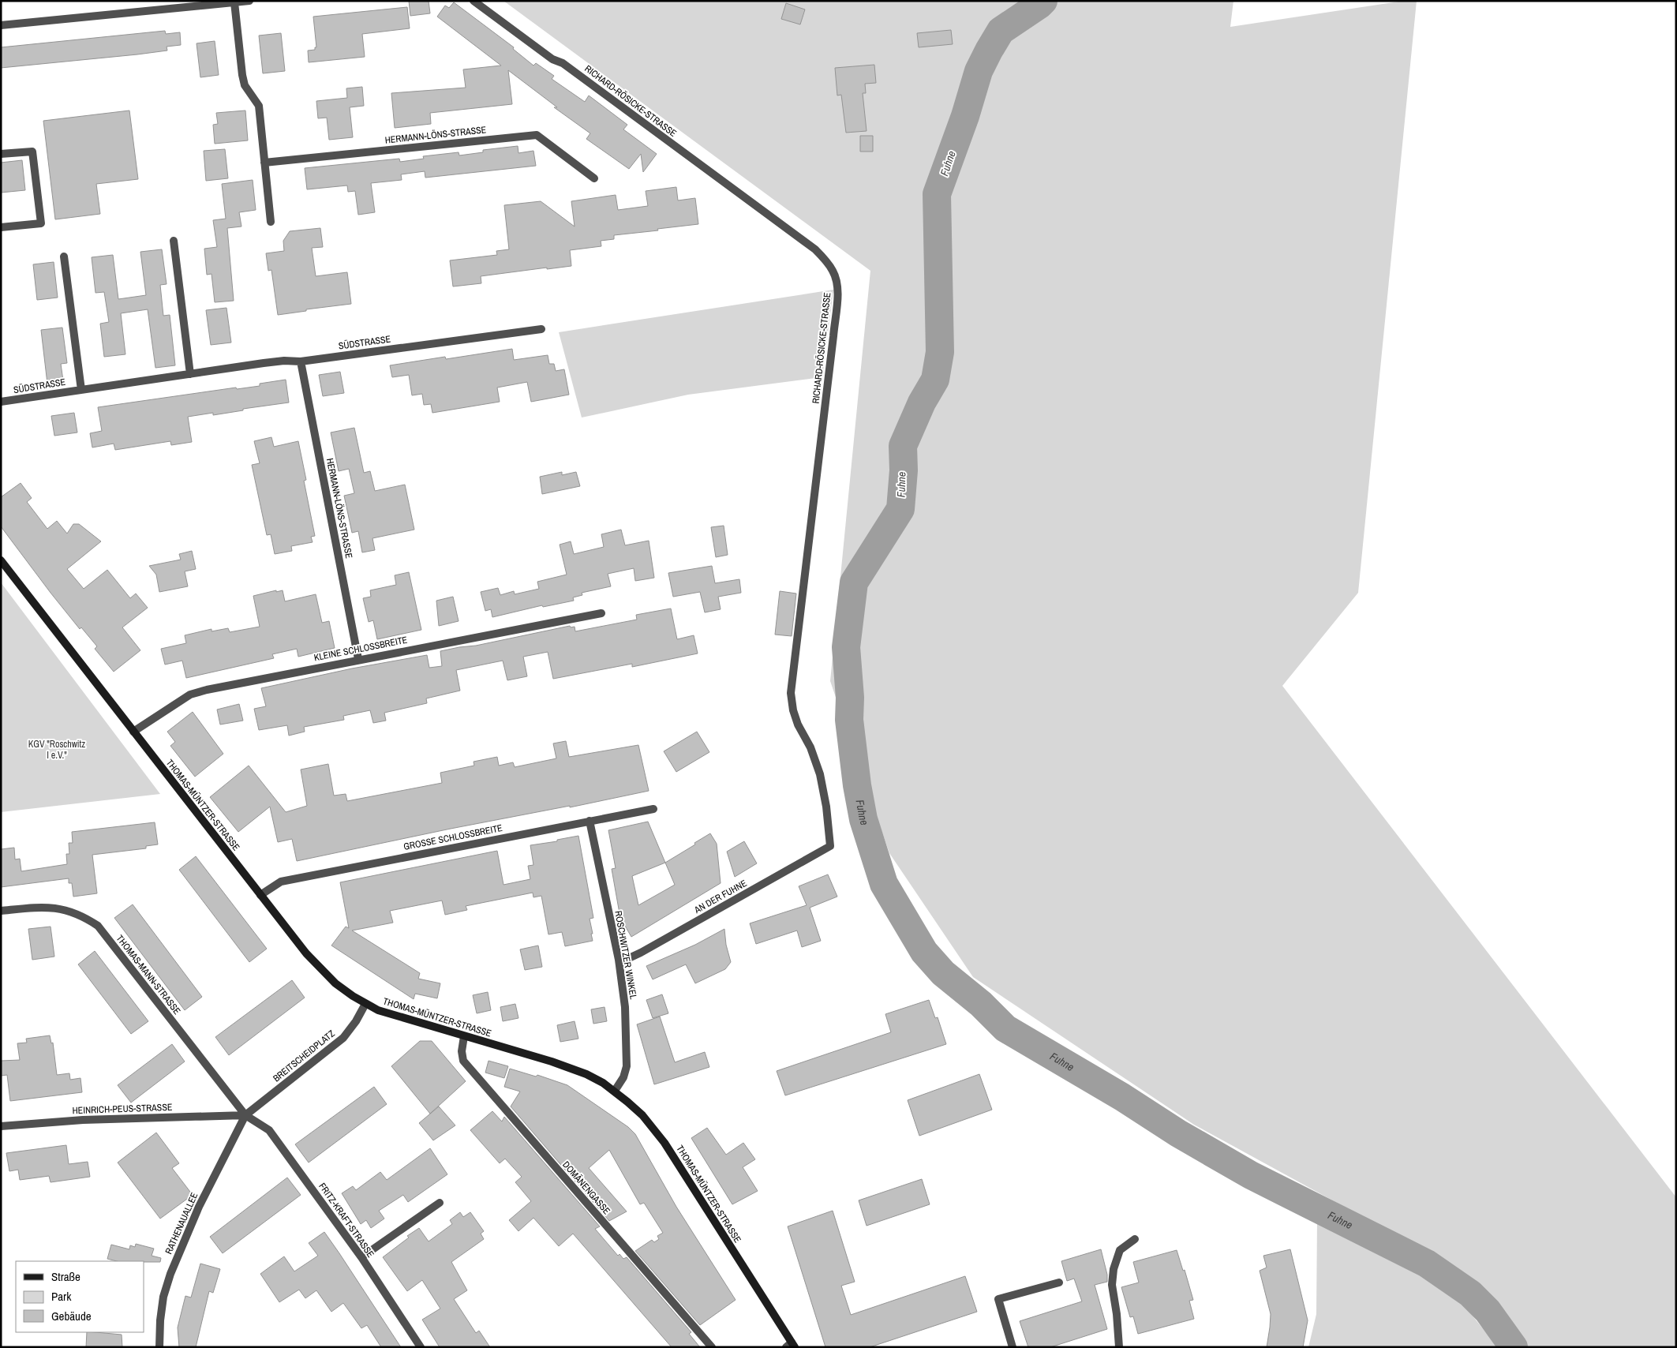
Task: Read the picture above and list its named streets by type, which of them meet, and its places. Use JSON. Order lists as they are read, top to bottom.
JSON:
{
  "streets": {
    "main road": ["THOMAS-MÜNTZER-STRASSE"],
    "street": [
      "RICHARD-RÖSICKE-STRASSE",
      "HERMANN-LÖNS-STRASSE",
      "SÜDSTRASSE",
      "KLEINE SCHLOSSBREITE",
      "GROSSE SCHLOSSBREITE",
      "AN DER FUHNE",
      "ROSCHWITZER WINKEL",
      "THOMAS-MANN-STRASSE",
      "BREITSCHEIDPLATZ",
      "HEINRICH-PEUS-STRASSE",
      "DOMÄNENGASSE",
      "FRITZ-KRAFT-STRASSE",
      "RATHENAUALLEE"
    ]
  },
  "crossings": [
    ["RICHARD-RÖSICKE-STRASSE", "AN DER FUHNE"],
    ["HERMANN-LÖNS-STRASSE", "SÜDSTRASSE"],
    ["HERMANN-LÖNS-STRASSE", "KLEINE SCHLOSSBREITE"],
    ["KLEINE SCHLOSSBREITE", "THOMAS-MÜNTZER-STRASSE"],
    ["THOMAS-MÜNTZER-STRASSE", "GROSSE SCHLOSSBREITE"],
    ["THOMAS-MÜNTZER-STRASSE", "ROSCHWITZER WINKEL"],
    ["THOMAS-MÜNTZER-STRASSE", "BREITSCHEIDPLATZ"],
    ["THOMAS-MÜNTZER-STRASSE", "DOMÄNENGASSE"],
    ["GROSSE SCHLOSSBREITE", "ROSCHWITZER WINKEL"],
    ["AN DER FUHNE", "ROSCHWITZER WINKEL"],
    ["THOMAS-MANN-STRASSE", "BREITSCHEIDPLATZ"],
    ["THOMAS-MANN-STRASSE", "HEINRICH-PEUS-STRASSE"],
    ["THOMAS-MANN-STRASSE", "FRITZ-KRAFT-STRASSE"],
    ["THOMAS-MANN-STRASSE", "RATHENAUALLEE"],
    ["BREITSCHEIDPLATZ", "HEINRICH-PEUS-STRASSE"],
    ["BREITSCHEIDPLATZ", "FRITZ-KRAFT-STRASSE"],
    ["BREITSCHEIDPLATZ", "RATHENAUALLEE"],
    ["HEINRICH-PEUS-STRASSE", "FRITZ-KRAFT-STRASSE"],
    ["HEINRICH-PEUS-STRASSE", "RATHENAUALLEE"],
    ["FRITZ-KRAFT-STRASSE", "RATHENAUALLEE"]
  ],
  "water": ["Fuhne"],
  "parks": ["KGV \"Roschwitz I e.V.\""],
  "legend": ["Straße", "Park", "Gebäude"]
}
